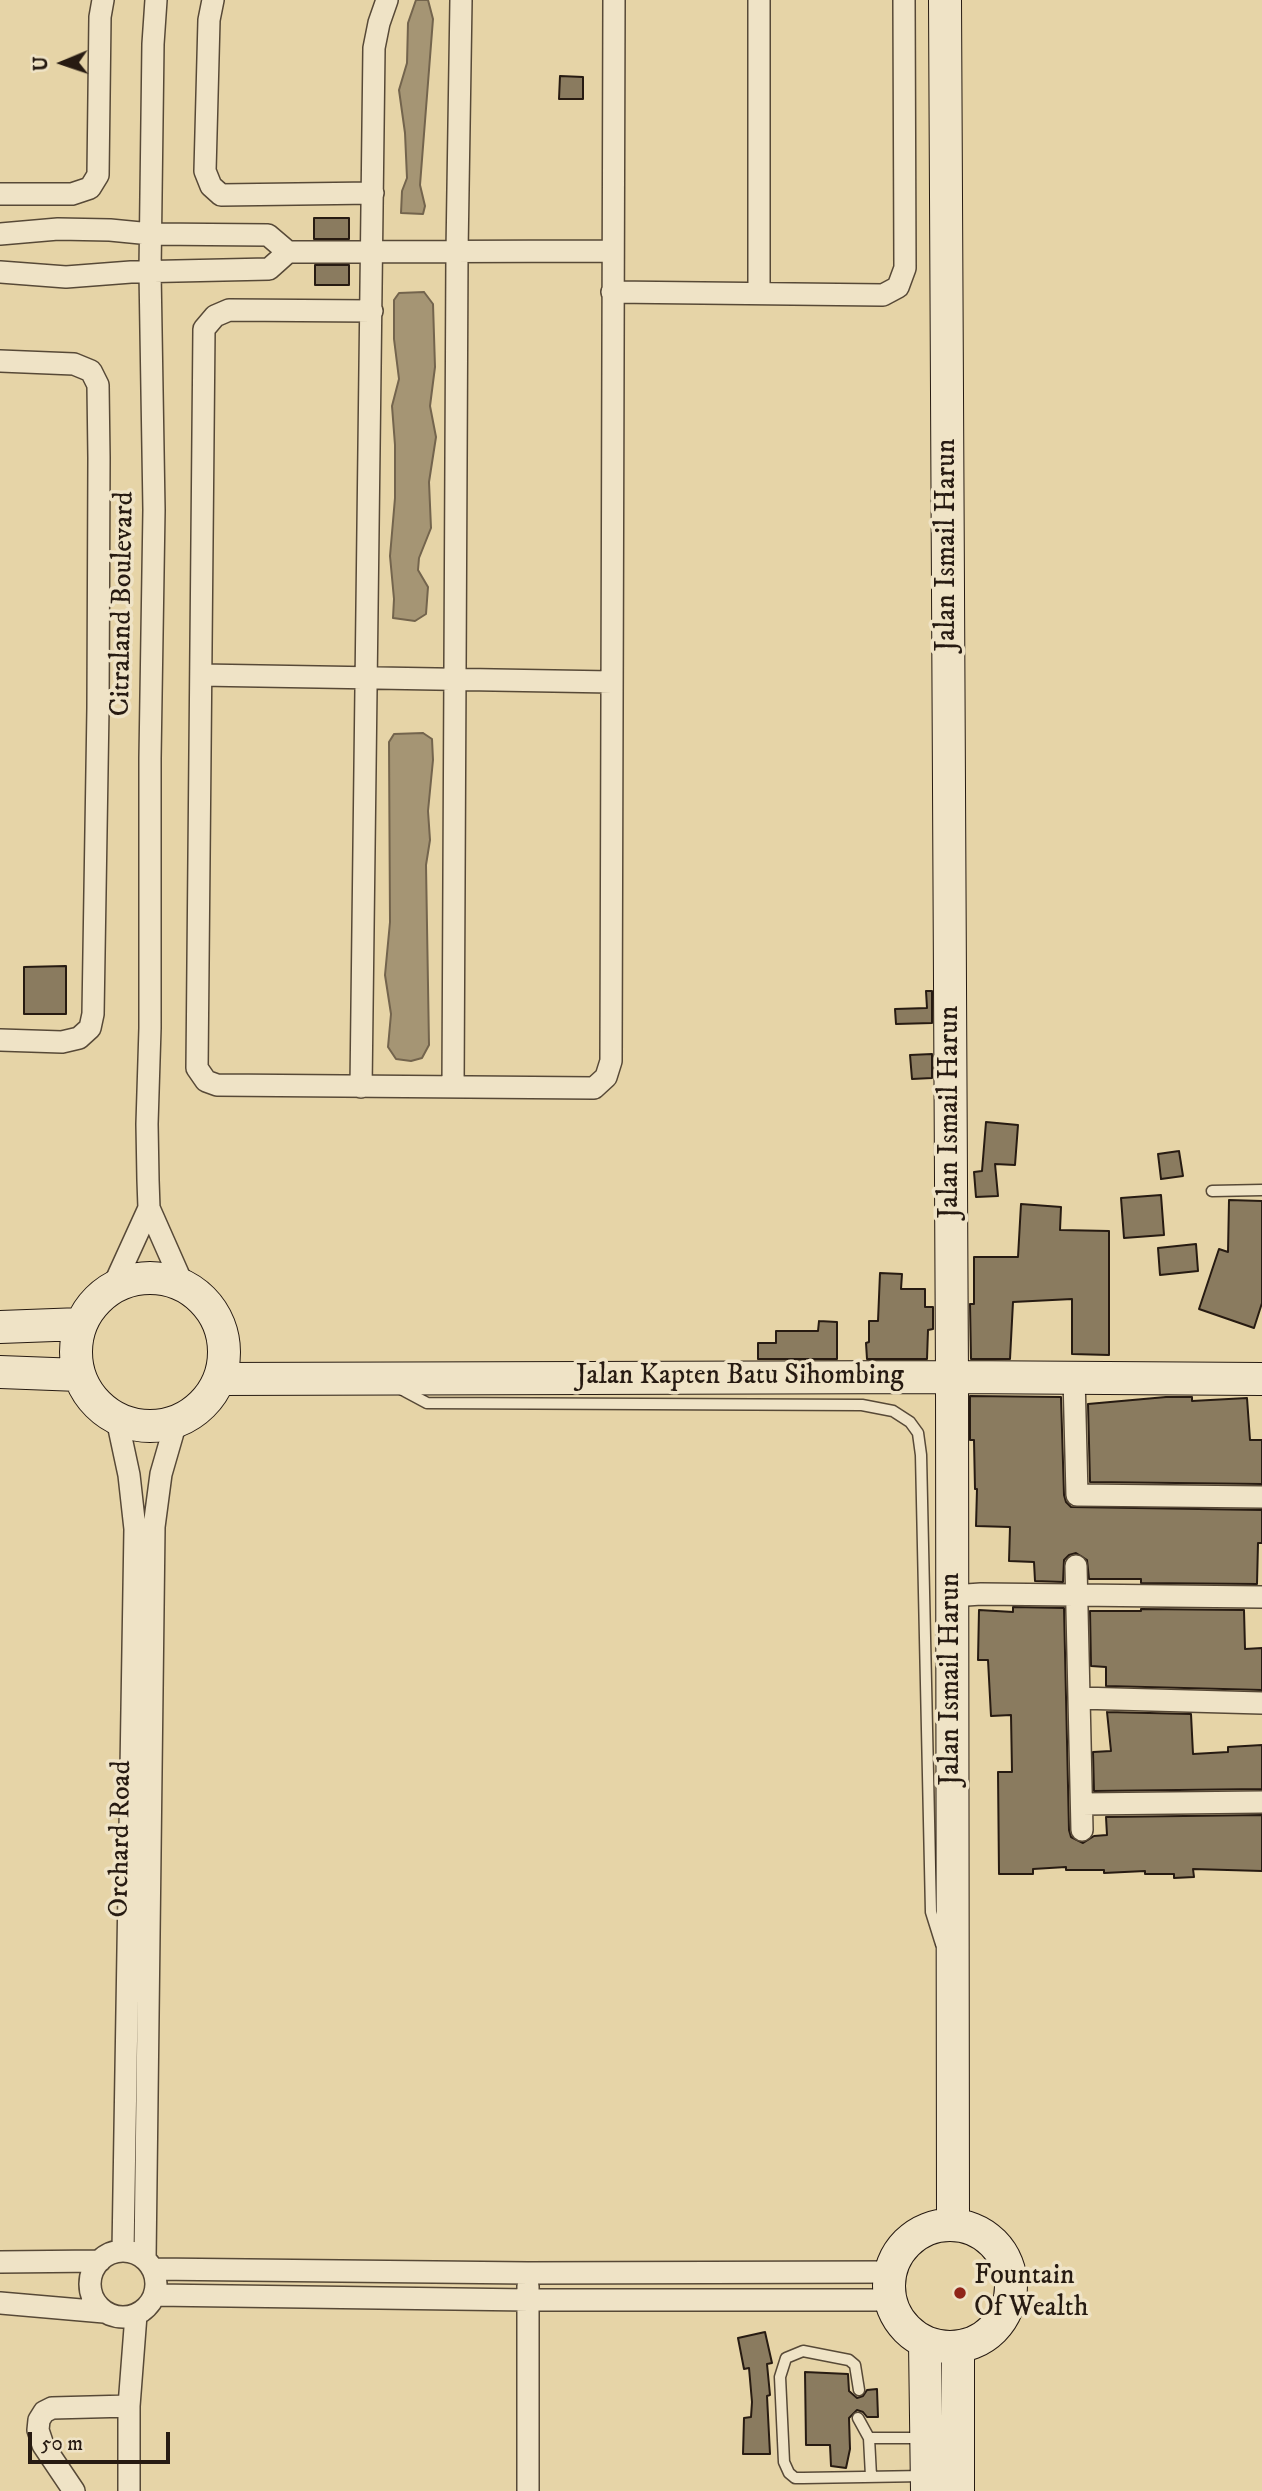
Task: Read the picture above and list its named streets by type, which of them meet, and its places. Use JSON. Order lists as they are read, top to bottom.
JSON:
{
  "streets": {
    "street": [
      "Jalan Ismail Harun",
      "Citraland Boulevard",
      "Jalan Kapten Batu Sihombing",
      "Orchard Road"
    ]
  },
  "crossings": [
    ["Jalan Ismail Harun", "Jalan Kapten Batu Sihombing"],
    ["Citraland Boulevard", "Jalan Kapten Batu Sihombing"],
    ["Citraland Boulevard", "Orchard Road"],
    ["Jalan Kapten Batu Sihombing", "Orchard Road"]
  ],
  "places": ["Fountain Of Wealth"],
  "scale_bar": "50 m",
  "north": "left"
}
